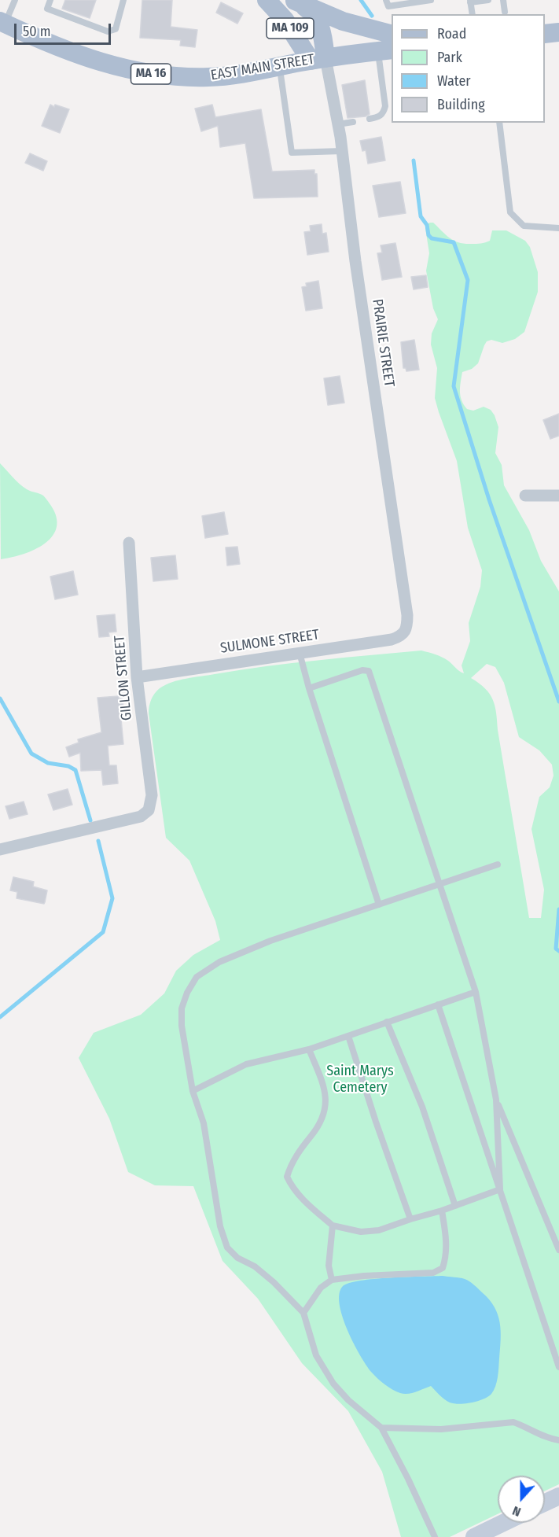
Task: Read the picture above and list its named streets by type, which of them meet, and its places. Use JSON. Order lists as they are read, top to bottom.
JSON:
{
  "streets": {
    "main road": ["MA 109", "EAST MAIN STREET", "MA 16"],
    "street": ["PRAIRIE STREET", "SULMONE STREET", "GILLON STREET"]
  },
  "crossings": [
    ["MA 109", "EAST MAIN STREET"],
    ["MA 109", "PRAIRIE STREET"],
    ["EAST MAIN STREET", "PRAIRIE STREET"],
    ["PRAIRIE STREET", "SULMONE STREET"],
    ["SULMONE STREET", "GILLON STREET"]
  ],
  "parks": ["Saint Marys Cemetery"],
  "legend": [
    "Road",
    "Park",
    "Water",
    "Building"
  ],
  "scale_bar": "50 m",
  "north": "bottom"
}
